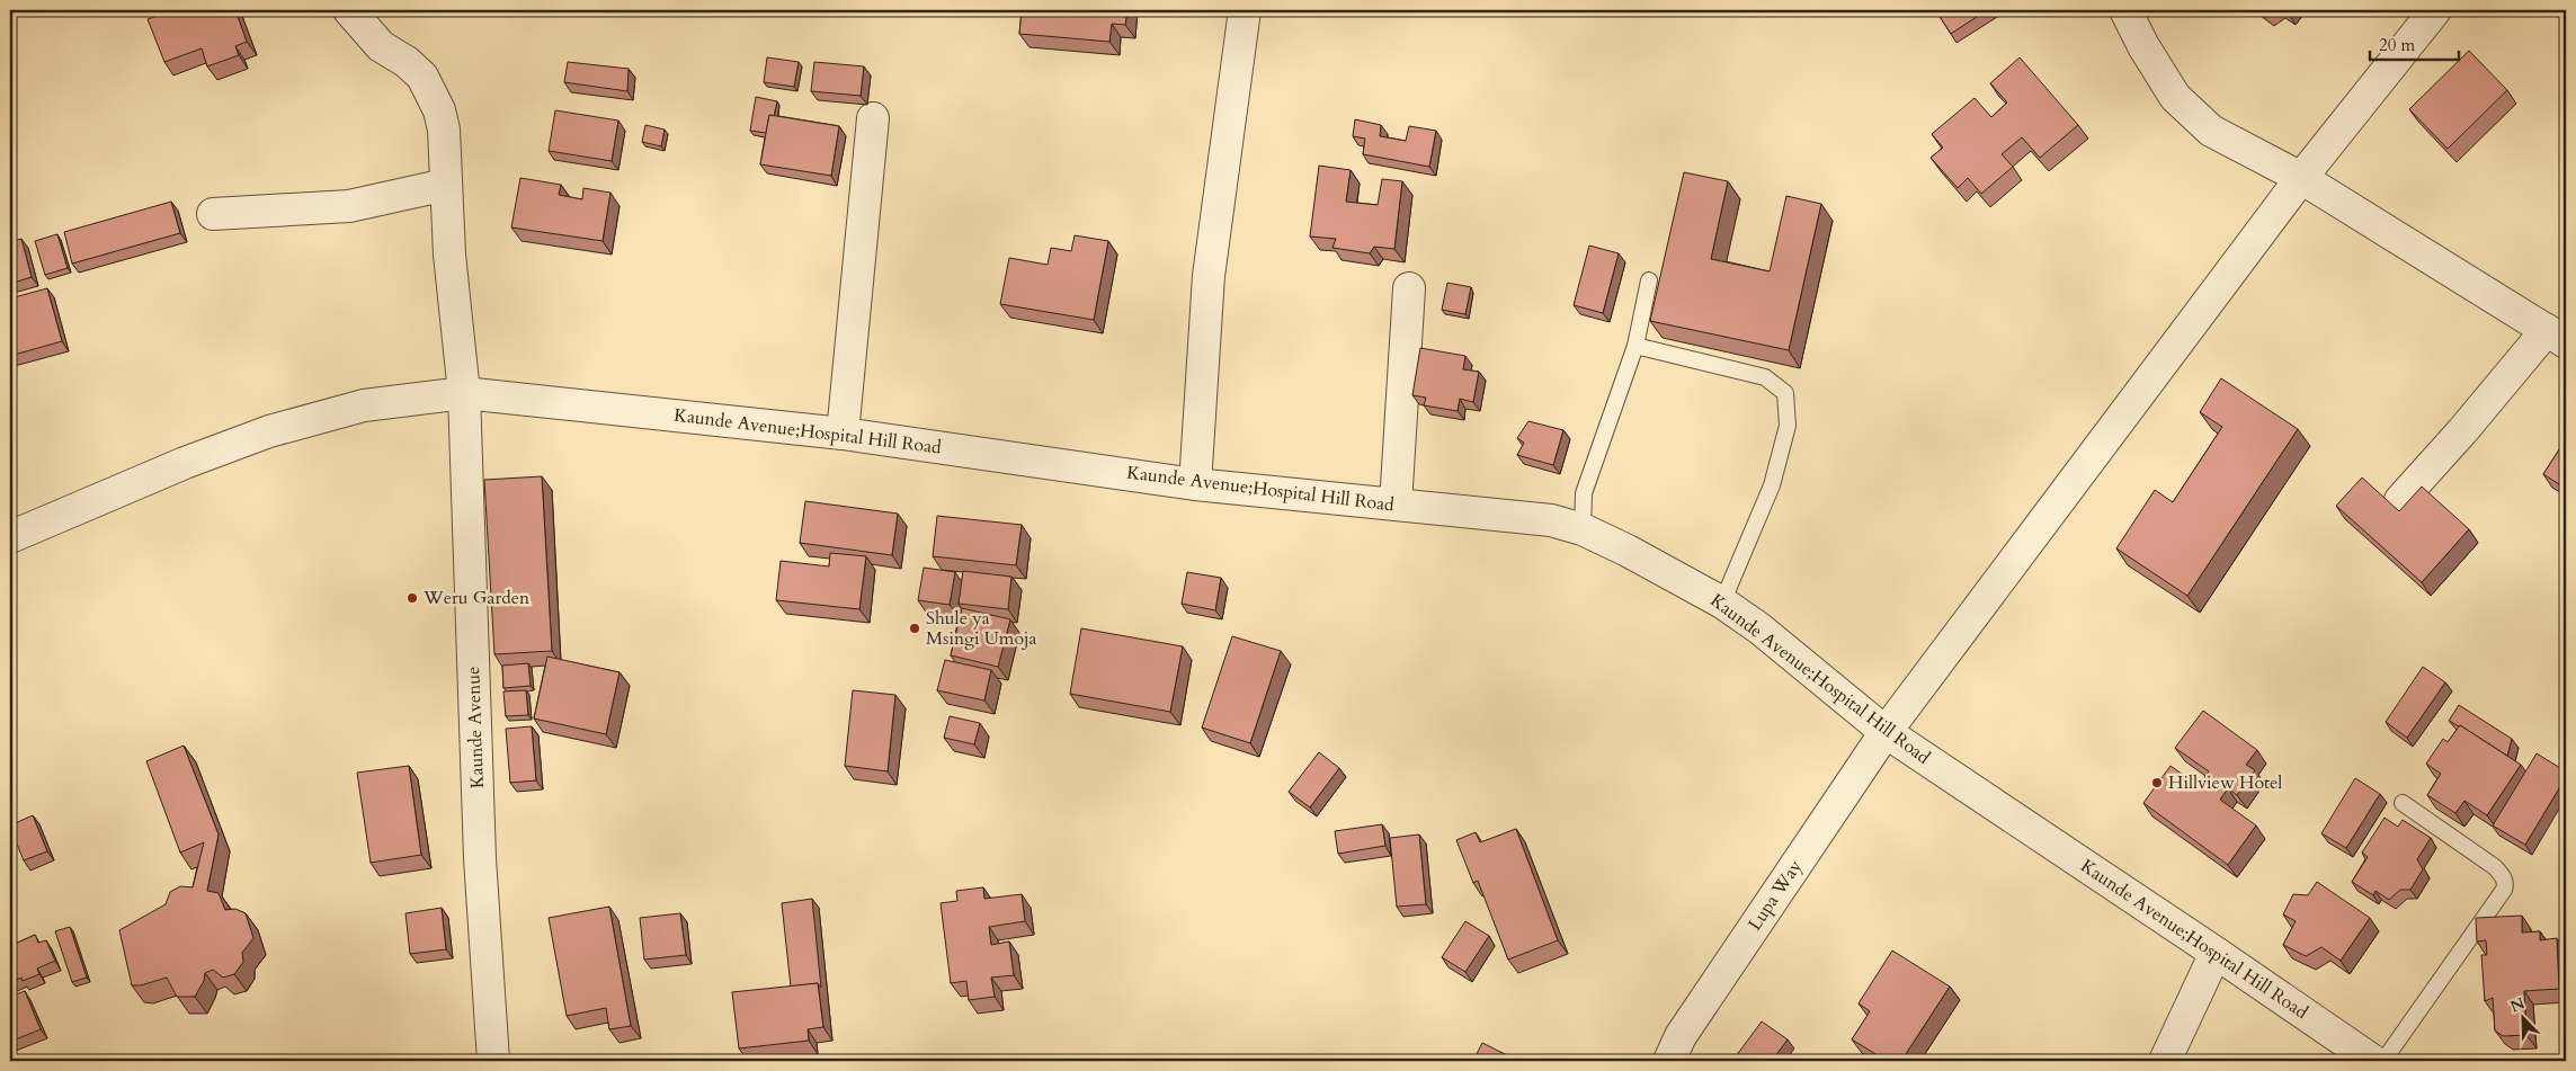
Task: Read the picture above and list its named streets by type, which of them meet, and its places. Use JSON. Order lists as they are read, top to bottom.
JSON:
{
  "streets": {
    "street": ["Kaunde Avenue;Hospital Hill Road", "Kaunde Avenue", "Lupa Way"]
  },
  "crossings": [
    ["Kaunde Avenue;Hospital Hill Road", "Kaunde Avenue"],
    ["Kaunde Avenue;Hospital Hill Road", "Lupa Way"]
  ],
  "places": ["Weru Garden", "Shule ya Msingi Umoja", "Hillview Hotel"],
  "scale_bar": "20 m",
  "north": "top left"
}
